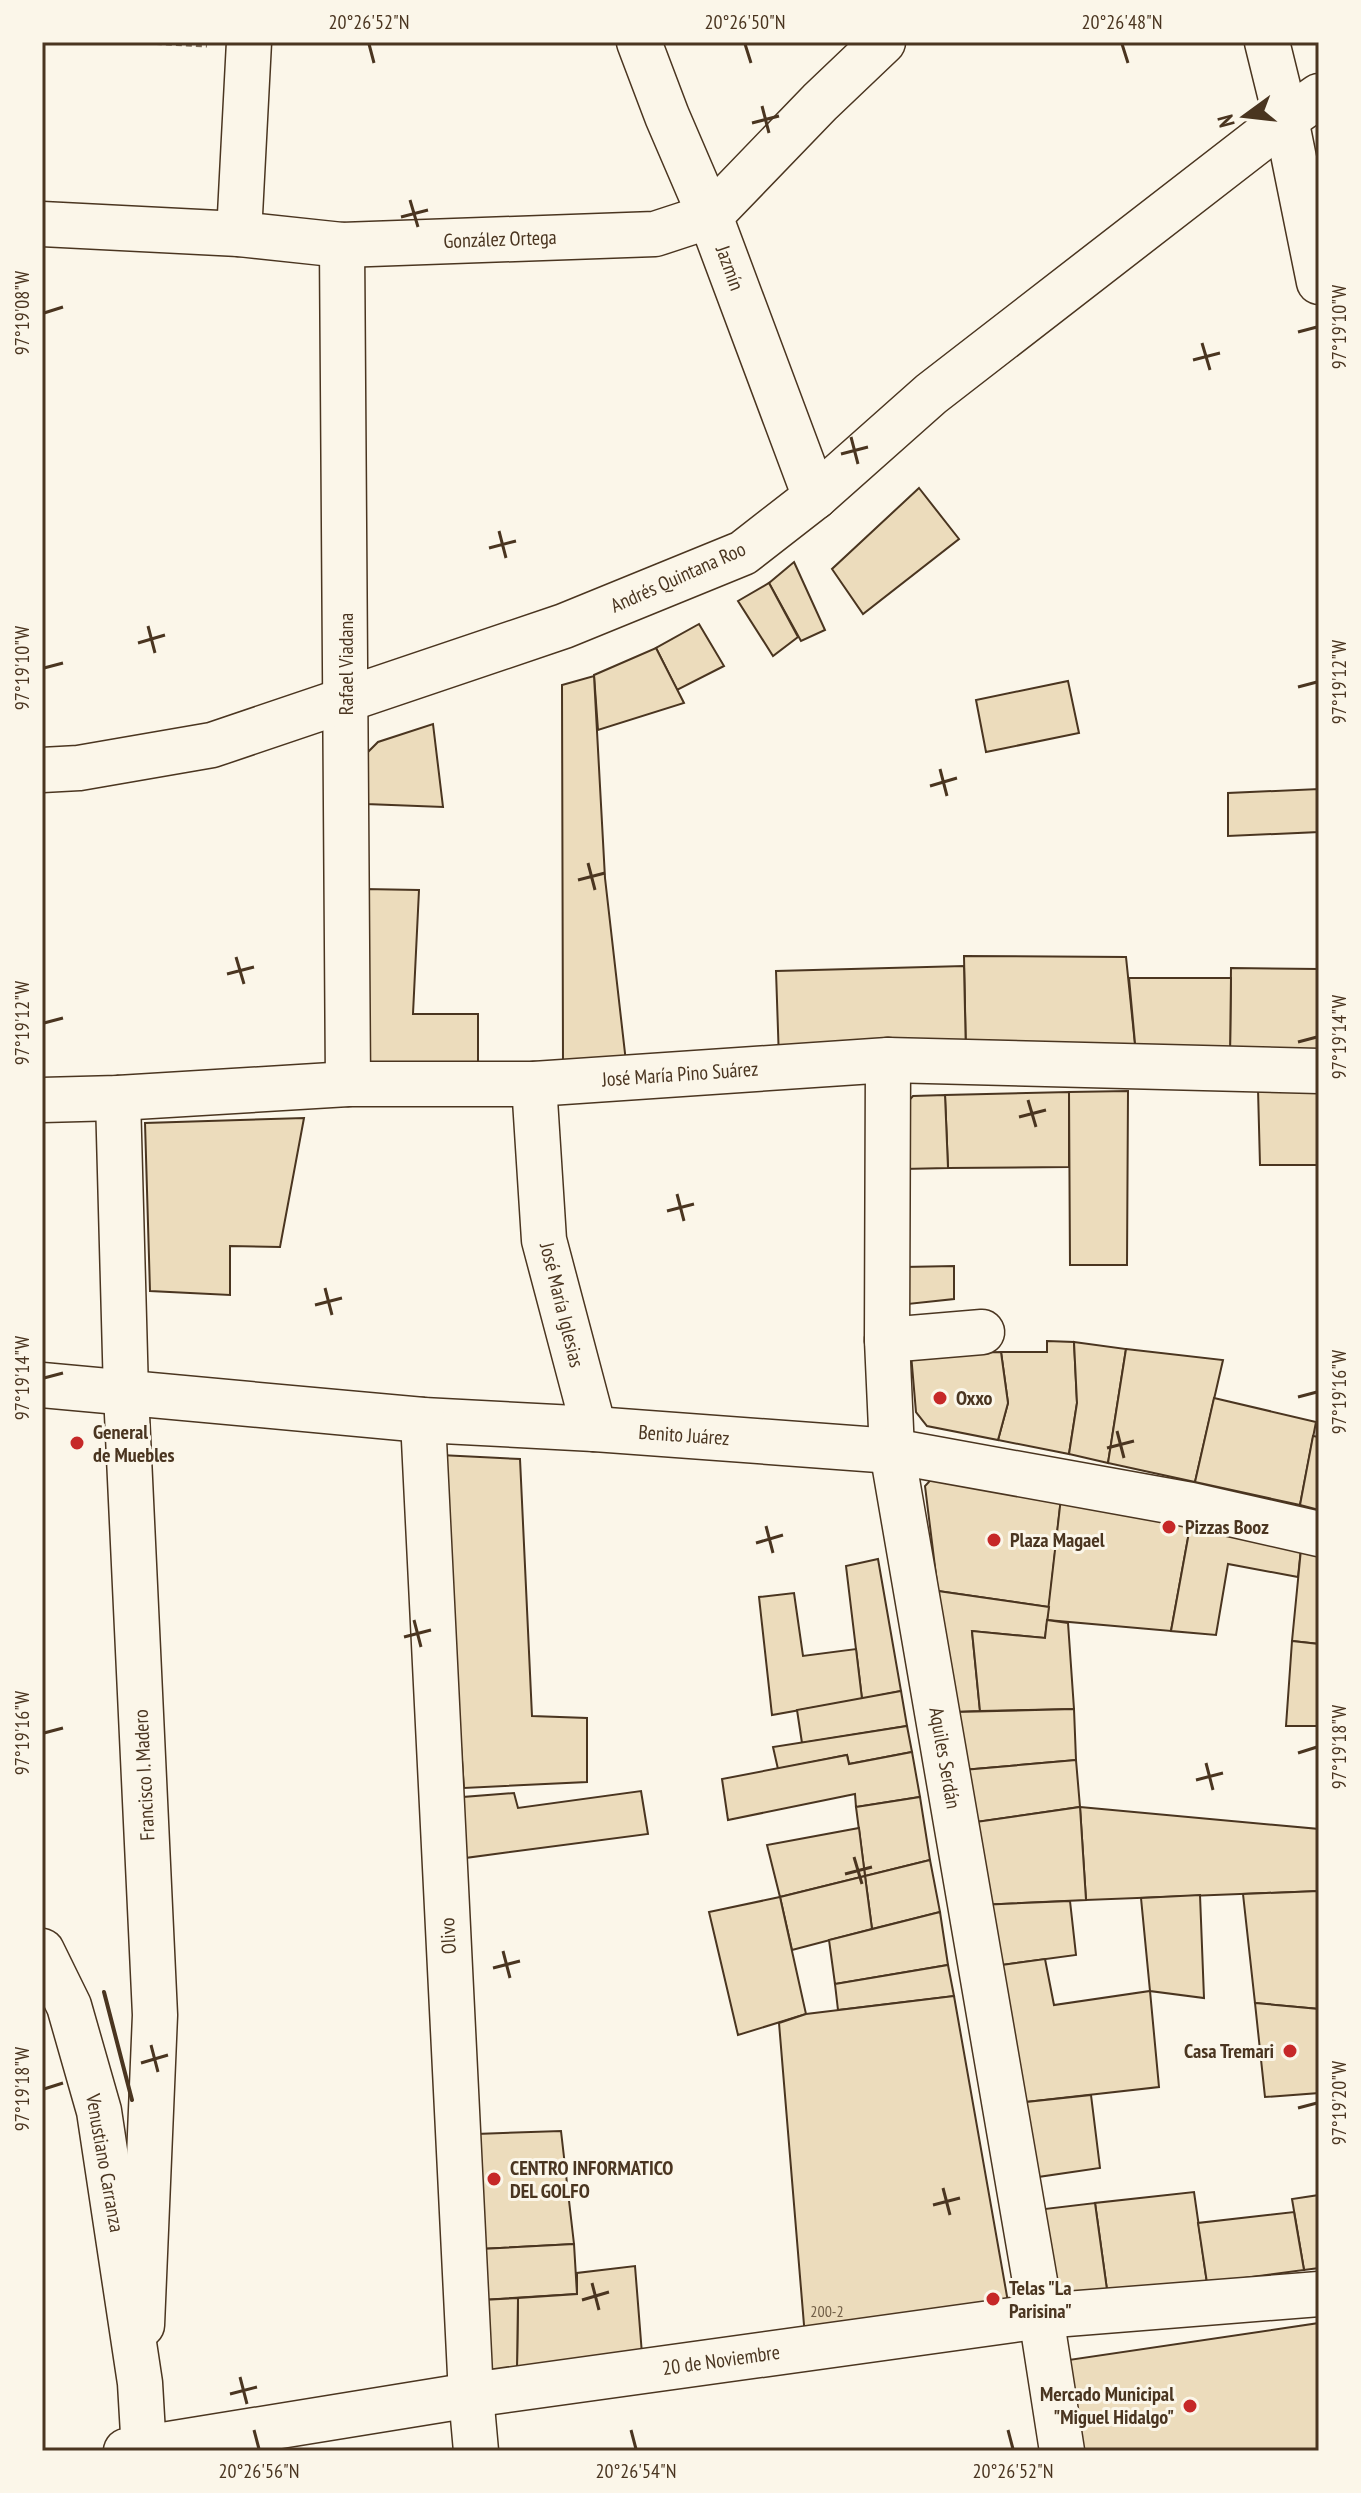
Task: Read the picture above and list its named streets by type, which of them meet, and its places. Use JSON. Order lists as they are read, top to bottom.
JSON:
{
  "streets": {
    "street": [
      "González Ortega",
      "Jazmín",
      "Andrés Quintana Roo",
      "Rafael Viadana",
      "José María Pino Suárez",
      "José María Iglesias",
      "Benito Juárez",
      "Aquiles Serdán",
      "Francisco I. Madero",
      "Olivo",
      "Venustiano Carranza",
      "20 de Noviembre"
    ]
  },
  "crossings": [
    ["González Ortega", "Jazmín"],
    ["González Ortega", "Rafael Viadana"],
    ["Jazmín", "Andrés Quintana Roo"],
    ["Andrés Quintana Roo", "Rafael Viadana"],
    ["Rafael Viadana", "José María Pino Suárez"],
    ["José María Pino Suárez", "José María Iglesias"],
    ["José María Pino Suárez", "Aquiles Serdán"],
    ["José María Pino Suárez", "Francisco I. Madero"],
    ["José María Iglesias", "Benito Juárez"],
    ["Benito Juárez", "Aquiles Serdán"],
    ["Benito Juárez", "Francisco I. Madero"],
    ["Benito Juárez", "Olivo"],
    ["Aquiles Serdán", "20 de Noviembre"],
    ["Francisco I. Madero", "Venustiano Carranza"],
    ["Francisco I. Madero", "20 de Noviembre"],
    ["Olivo", "20 de Noviembre"]
  ],
  "places": [
    "Oxxo",
    "General de Muebles",
    "Pizzas Booz",
    "Plaza Magael",
    "Casa Tremari",
    "CENTRO INFORMATICO DEL GOLFO",
    "Telas \"La Parisina\"",
    "Mercado Municipal \"Miguel Hidalgo\""
  ],
  "house_numbers": ["200-2"],
  "north": "left",
  "coordinates": [
    "20°26'52\"N",
    "20°26'50\"N",
    "20°26'48\"N",
    "97°19'08\"W",
    "97°19'10\"W",
    "97°19'12\"W",
    "97°19'14\"W",
    "97°19'16\"W",
    "97°19'18\"W",
    "97°19'20\"W",
    "20°26'56\"N",
    "20°26'54\"N"
  ]
}
